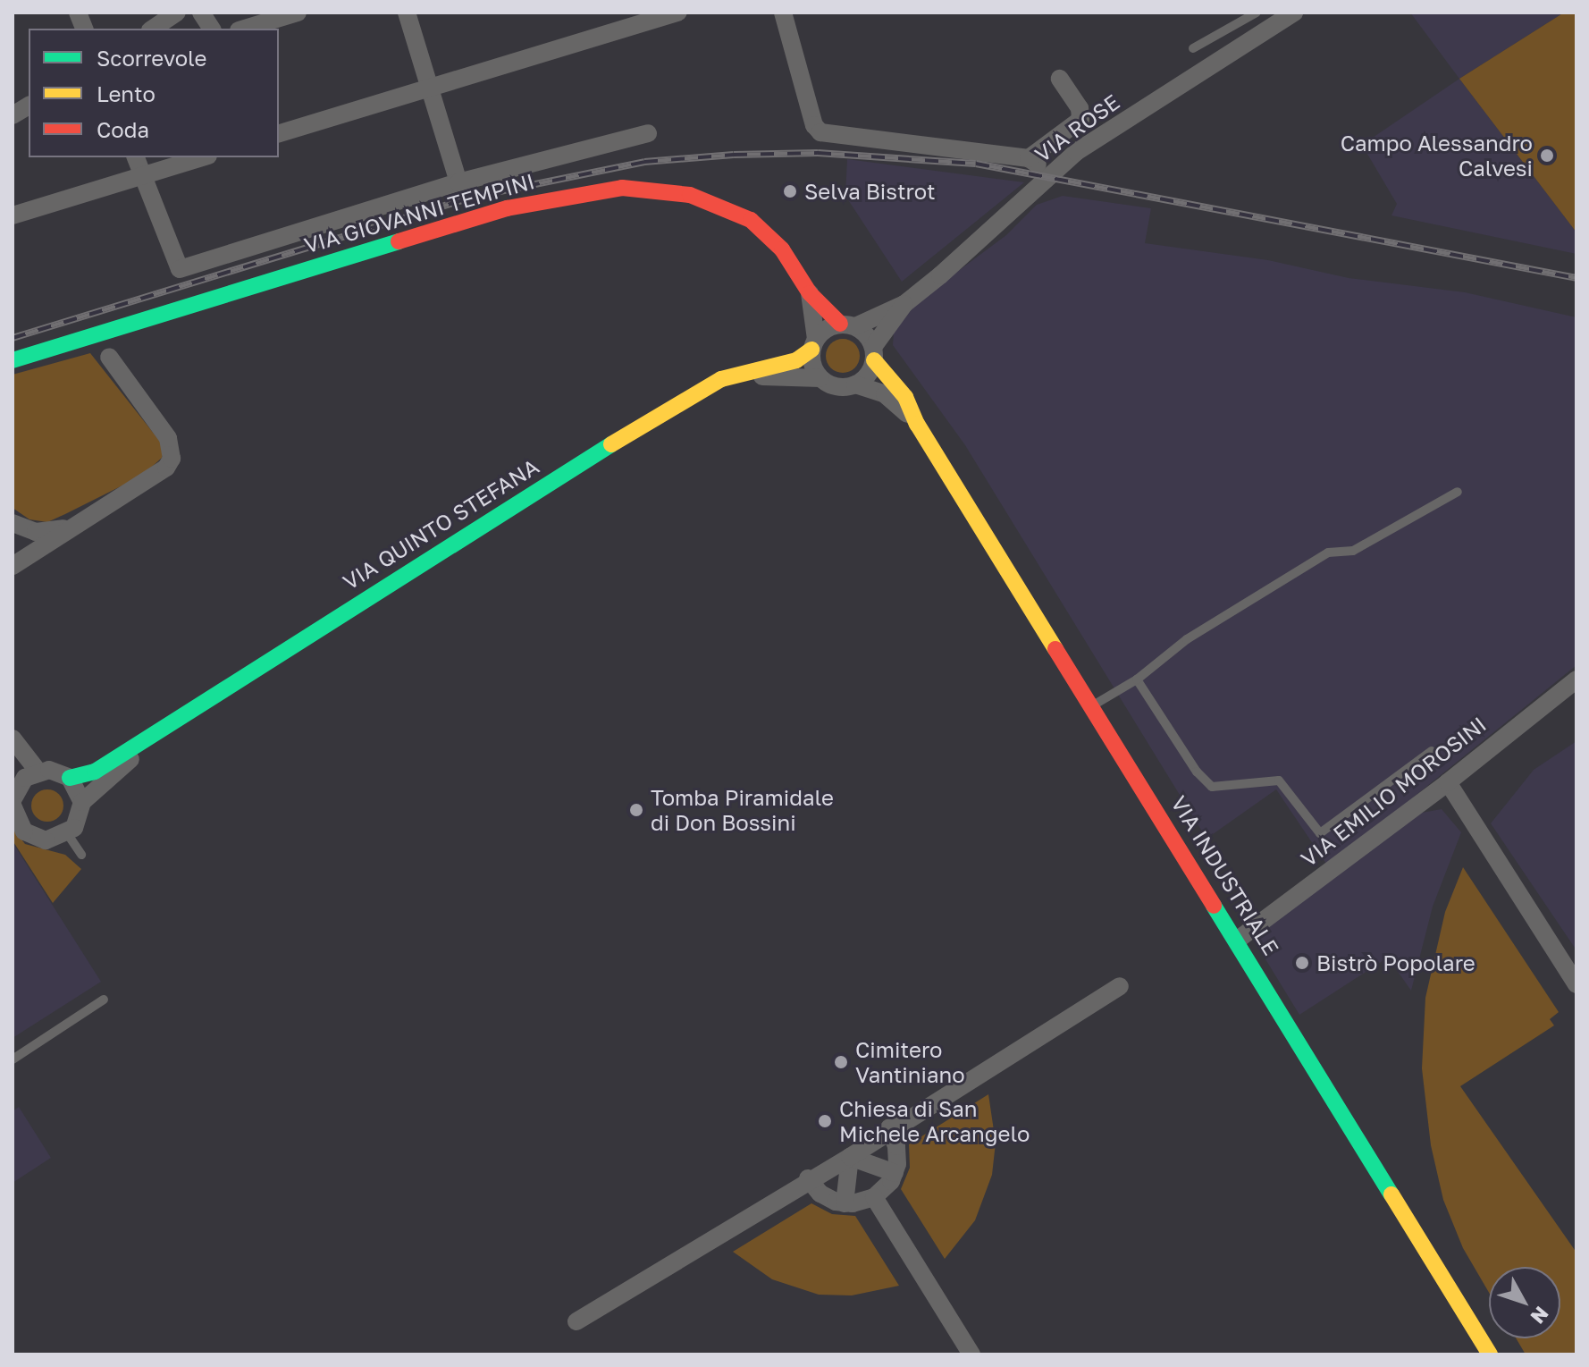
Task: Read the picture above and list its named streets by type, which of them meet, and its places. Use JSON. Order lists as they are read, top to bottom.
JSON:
{
  "streets": {
    "street": [
      "VIA ROSE",
      "VIA GIOVANNI TEMPINI",
      "VIA QUINTO STEFANA",
      "VIA EMILIO MOROSINI",
      "VIA INDUSTRIALE"
    ]
  },
  "crossings": [
    ["VIA ROSE", "VIA GIOVANNI TEMPINI"],
    ["VIA ROSE", "VIA QUINTO STEFANA"],
    ["VIA ROSE", "VIA INDUSTRIALE"],
    ["VIA GIOVANNI TEMPINI", "VIA QUINTO STEFANA"],
    ["VIA GIOVANNI TEMPINI", "VIA INDUSTRIALE"],
    ["VIA QUINTO STEFANA", "VIA INDUSTRIALE"],
    ["VIA EMILIO MOROSINI", "VIA INDUSTRIALE"]
  ],
  "places": [
    "Campo Alessandro Calvesi",
    "Selva Bistrot",
    "Tomba Piramidale di Don Bossini",
    "Bistrò Popolare",
    "Cimitero Vantiniano",
    "Chiesa di San Michele Arcangelo"
  ],
  "legend": ["Scorrevole", "Lento", "Coda"],
  "north": "bottom right"
}
